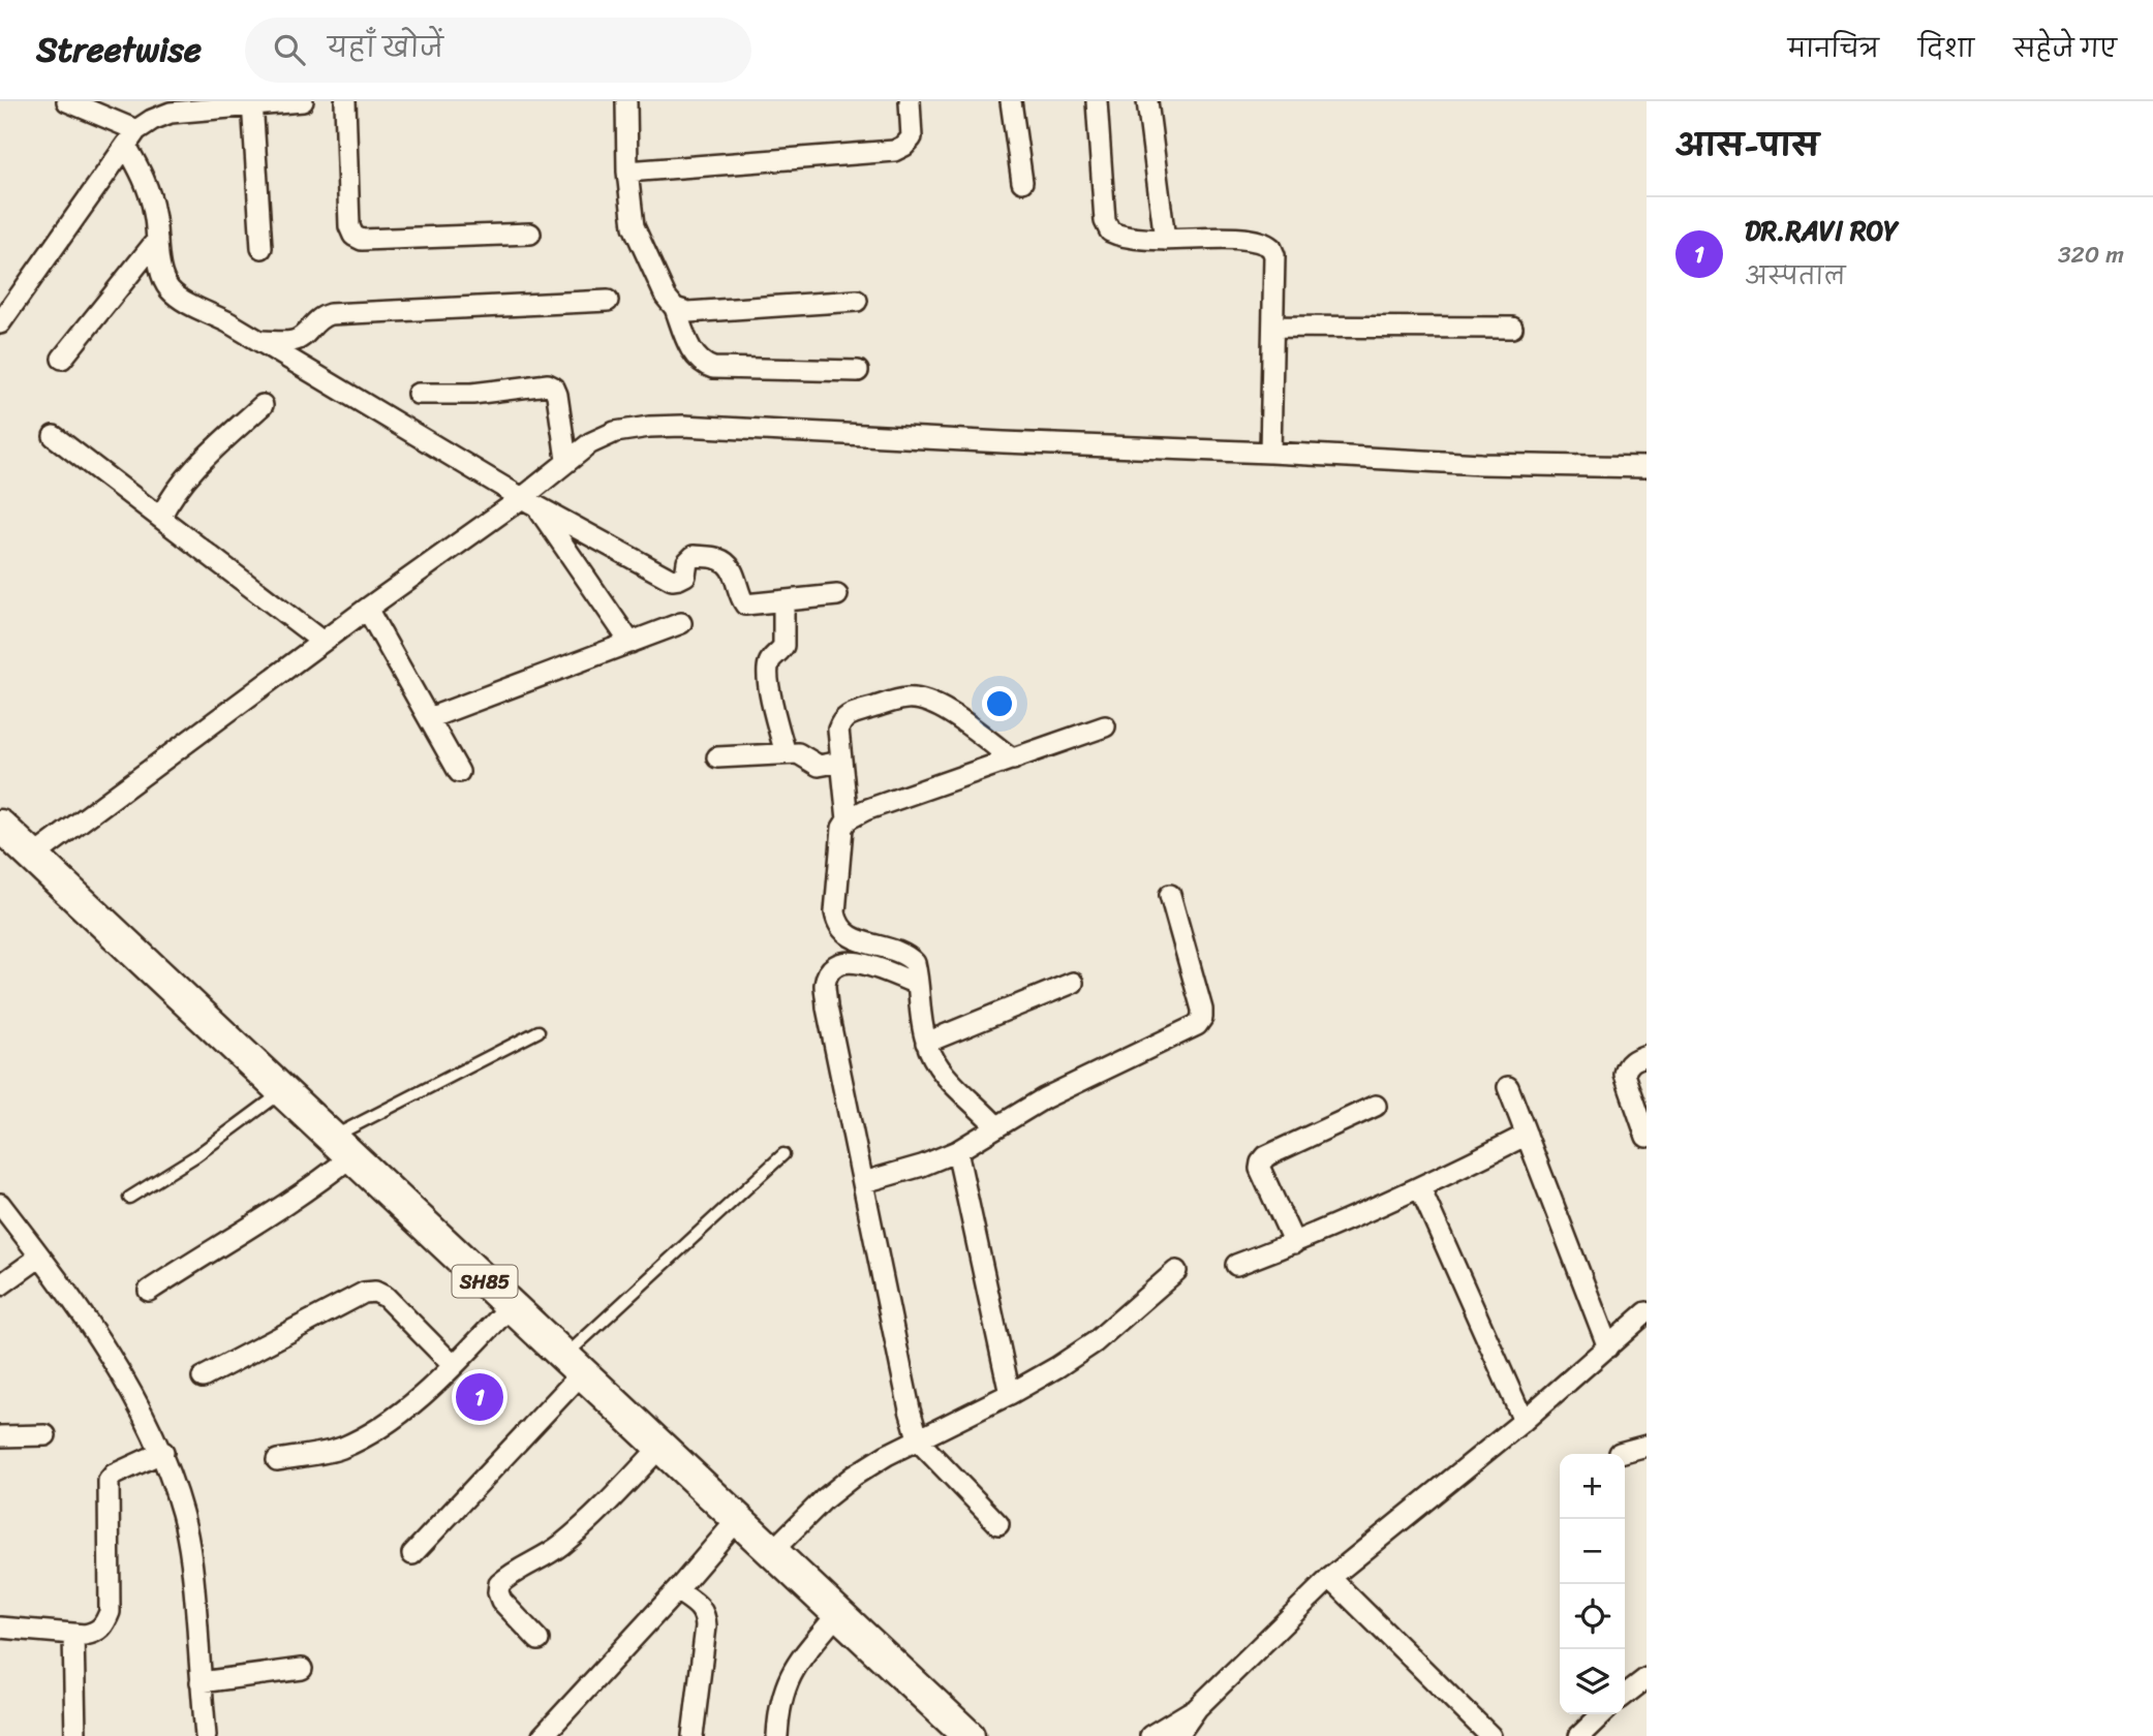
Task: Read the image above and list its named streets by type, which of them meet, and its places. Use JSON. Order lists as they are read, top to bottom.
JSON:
{
  "streets": {
    "main road": ["SH85"]
  },
  "page": {
    "header": "Streetwise",
    "search": "यहाँ खोजें",
    "nav": ["मानचित्र", "दिशा", "सहेजे गए"],
    "heading": "आस-पास",
    "list": [
      {
        "mark": "1",
        "name": "DR.RAVI ROY",
        "note": "अस्पताल",
        "value": "320 m"
      }
    ],
    "pins": "1",
    "map_buttons": ["+", "−"]
  }
}
